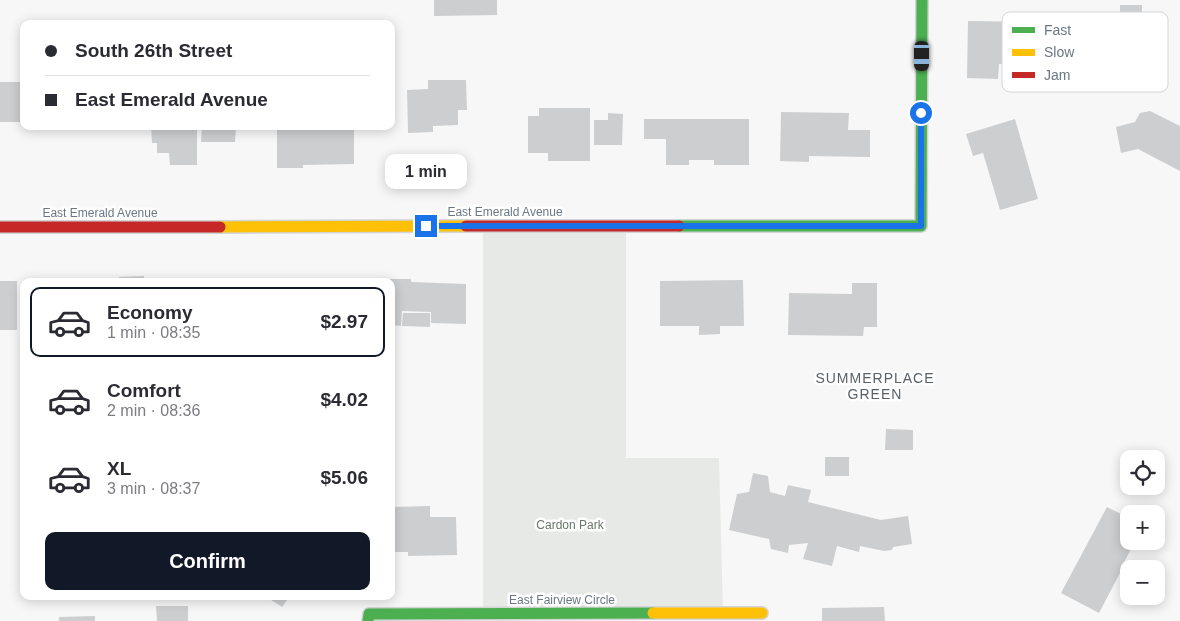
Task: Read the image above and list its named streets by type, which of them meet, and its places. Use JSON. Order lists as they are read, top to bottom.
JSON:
{
  "streets": {
    "street": ["East Emerald Avenue", "East Fairview Circle"]
  },
  "districts": ["SUMMERPLACE GREEN"],
  "parks": ["Cardon Park"],
  "legend": ["Fast", "Slow", "Jam"],
  "page": {
    "banner": ["South 26th Street", "East Emerald Avenue"],
    "bubble": "1 min",
    "list": [
      {
        "name": "Economy",
        "note": "1 min · 08:35",
        "value": "$2.97"
      },
      {
        "name": "Comfort",
        "note": "2 min · 08:36",
        "value": "$4.02"
      },
      {
        "name": "XL",
        "note": "3 min · 08:37",
        "value": "$5.06"
      }
    ],
    "map_buttons": ["+", "−"],
    "buttons": "Confirm"
  }
}
